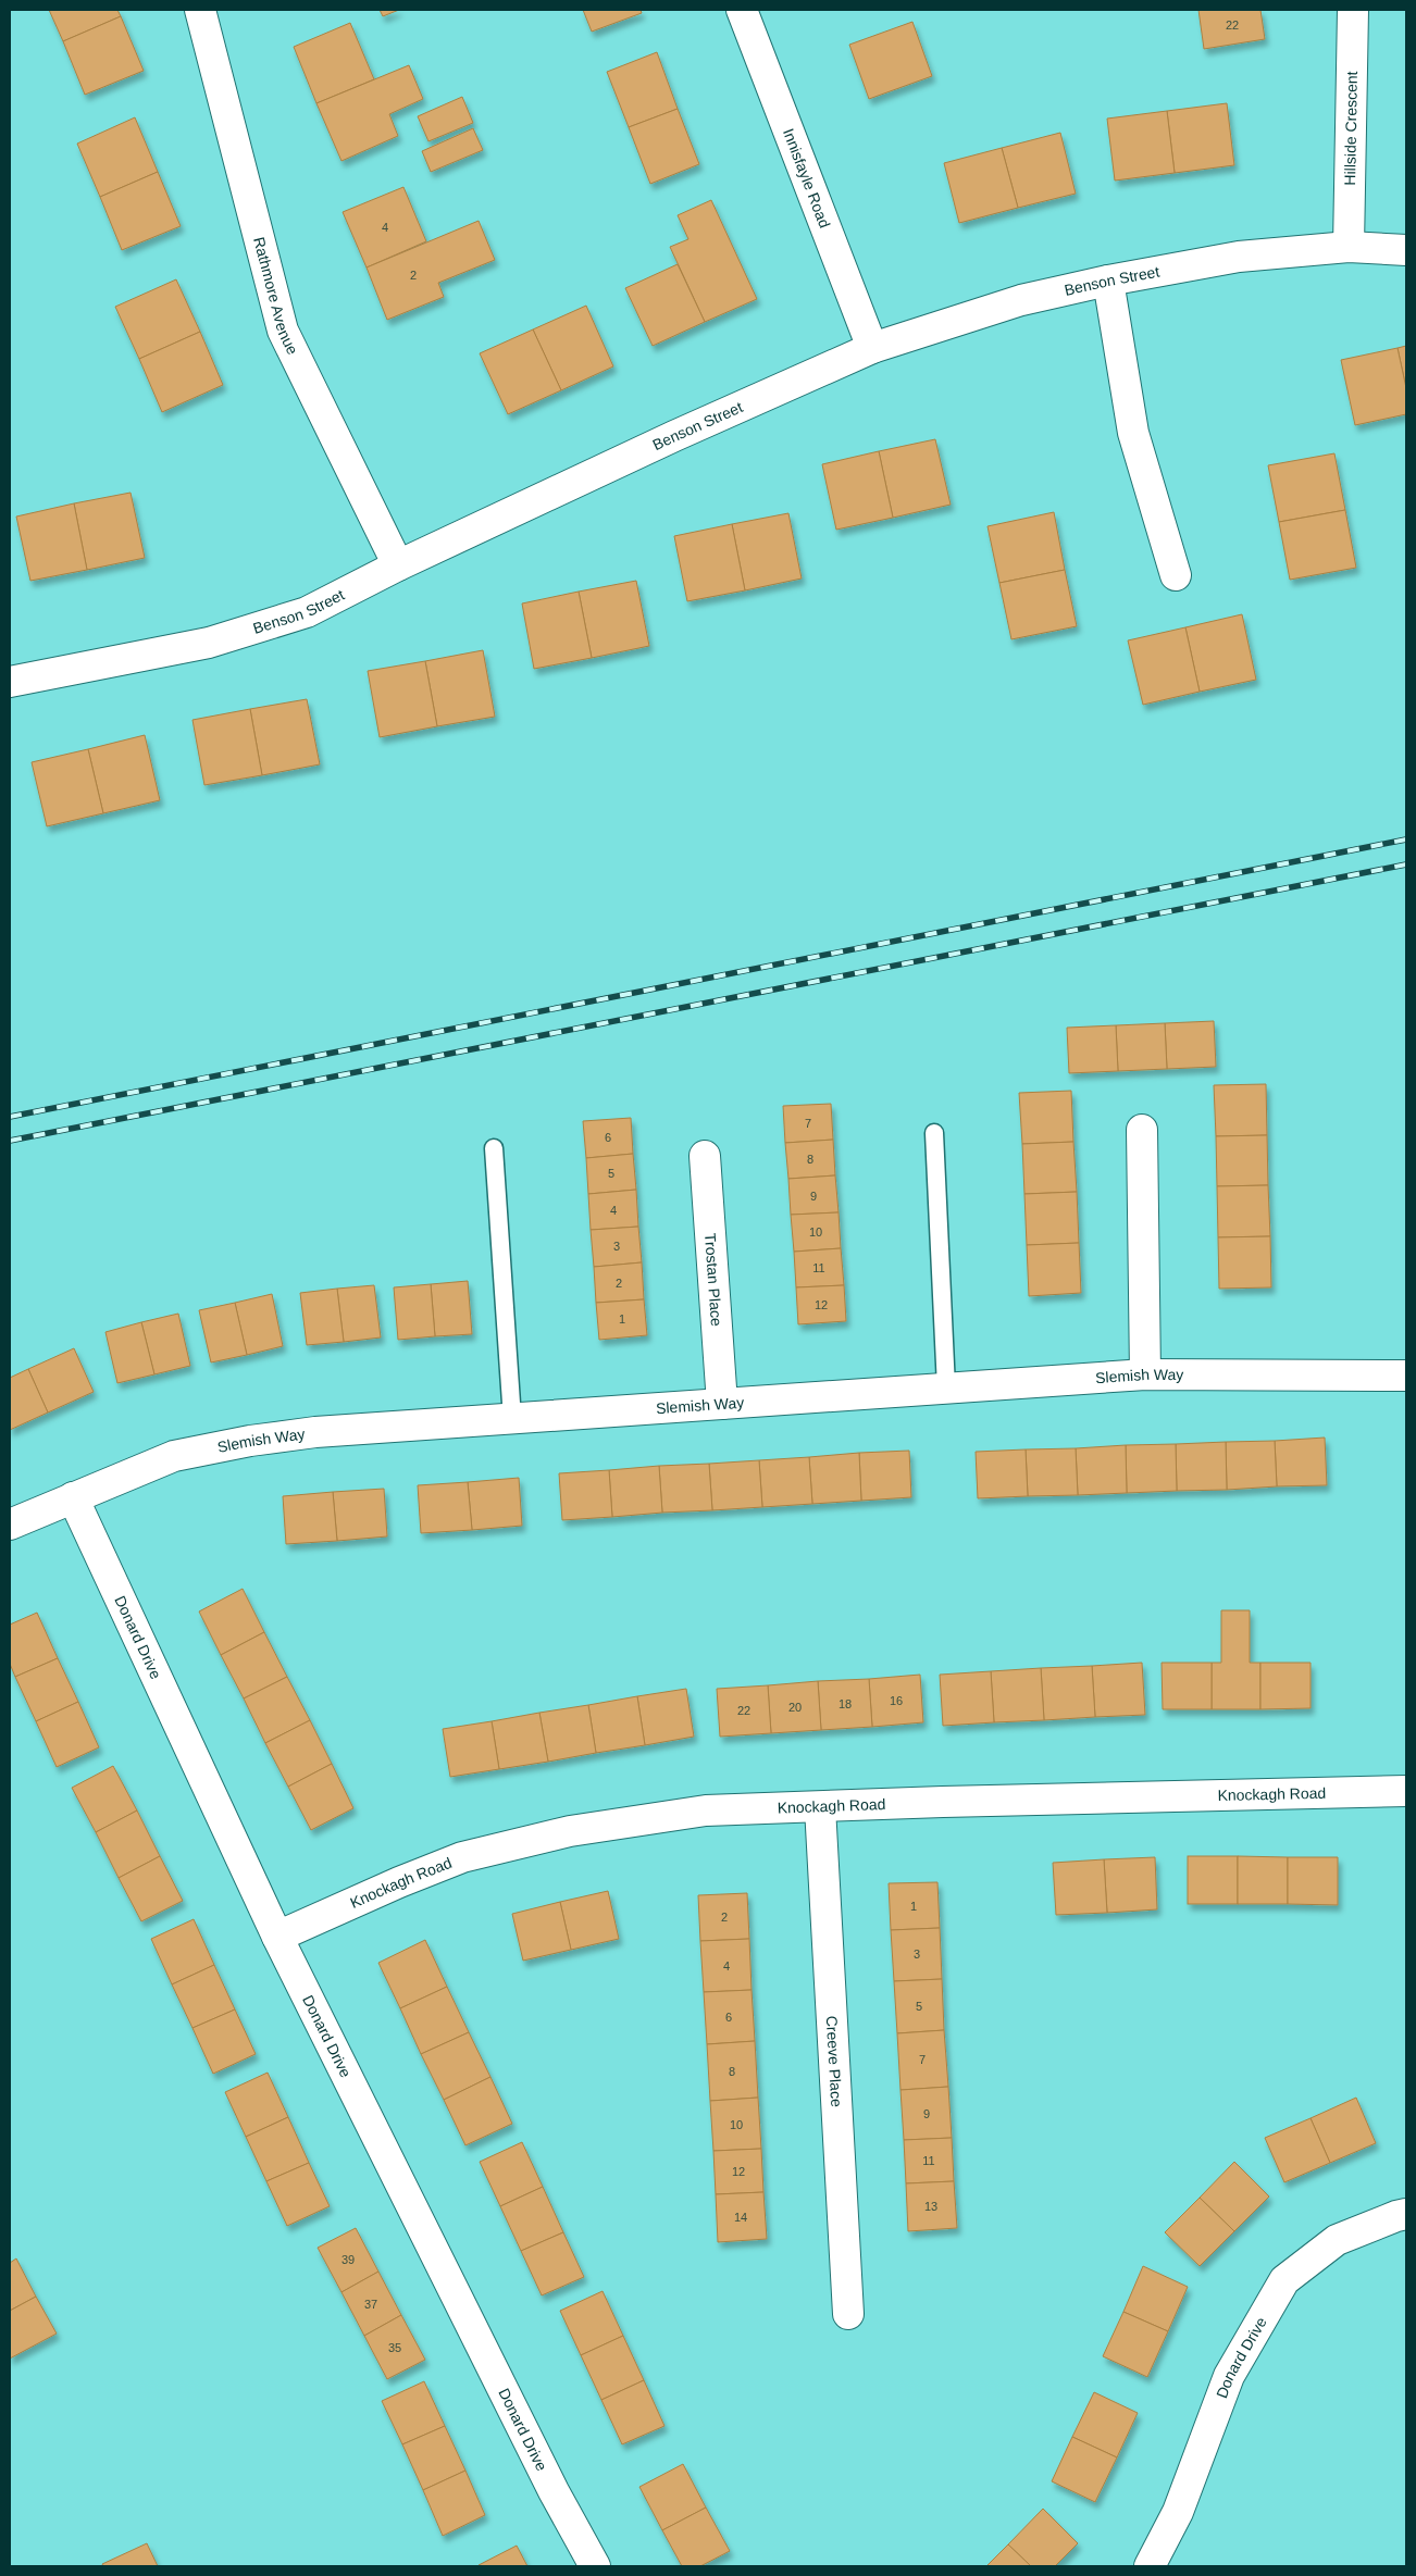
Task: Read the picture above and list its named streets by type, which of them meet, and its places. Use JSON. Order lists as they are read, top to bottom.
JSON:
{
  "streets": {
    "street": [
      "Hillside Crescent",
      "Innisfayle Road",
      "Benson Street",
      "Rathmore Avenue",
      "Trostan Place",
      "Slemish Way",
      "Donard Drive",
      "Knockagh Road",
      "Creeve Place"
    ]
  },
  "crossings": [
    ["Hillside Crescent", "Benson Street"],
    ["Innisfayle Road", "Benson Street"],
    ["Benson Street", "Rathmore Avenue"],
    ["Trostan Place", "Slemish Way"],
    ["Slemish Way", "Donard Drive"],
    ["Donard Drive", "Knockagh Road"],
    ["Knockagh Road", "Creeve Place"]
  ],
  "house_numbers": [
    "22",
    "4",
    "2",
    "7",
    "6",
    "8",
    "5",
    "9",
    "4",
    "10",
    "3",
    "11",
    "2",
    "12",
    "1",
    "16",
    "18",
    "20",
    "22",
    "1",
    "2",
    "3",
    "4",
    "5",
    "6",
    "7",
    "8",
    "9",
    "10",
    "11",
    "12",
    "13",
    "14",
    "39",
    "37",
    "35"
  ]
}
